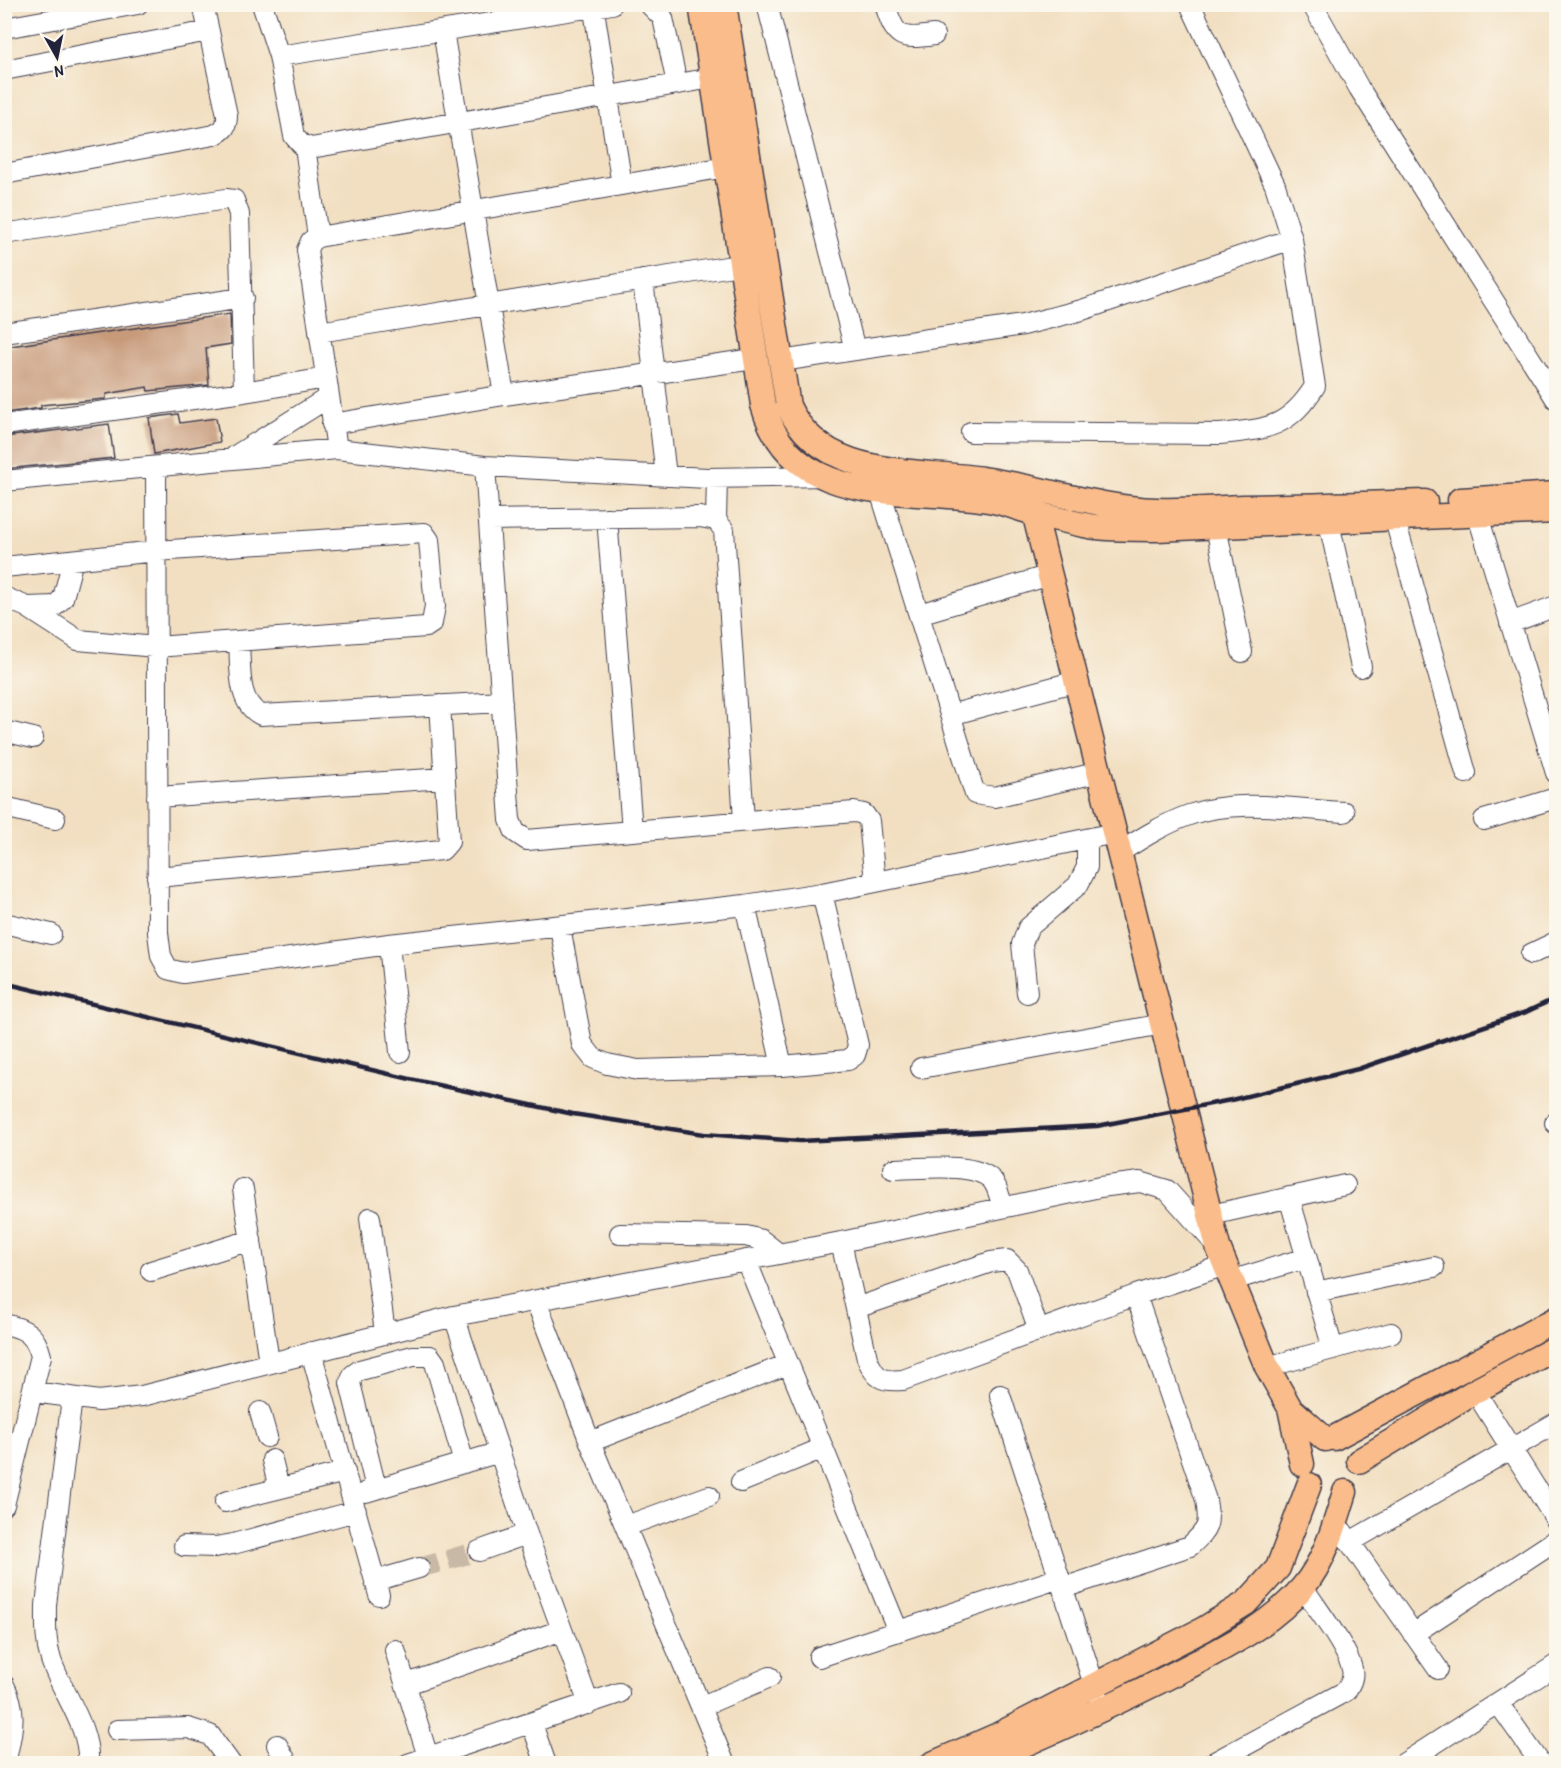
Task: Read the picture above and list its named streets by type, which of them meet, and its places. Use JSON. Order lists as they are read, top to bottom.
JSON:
{
  "north": "bottom"
}
